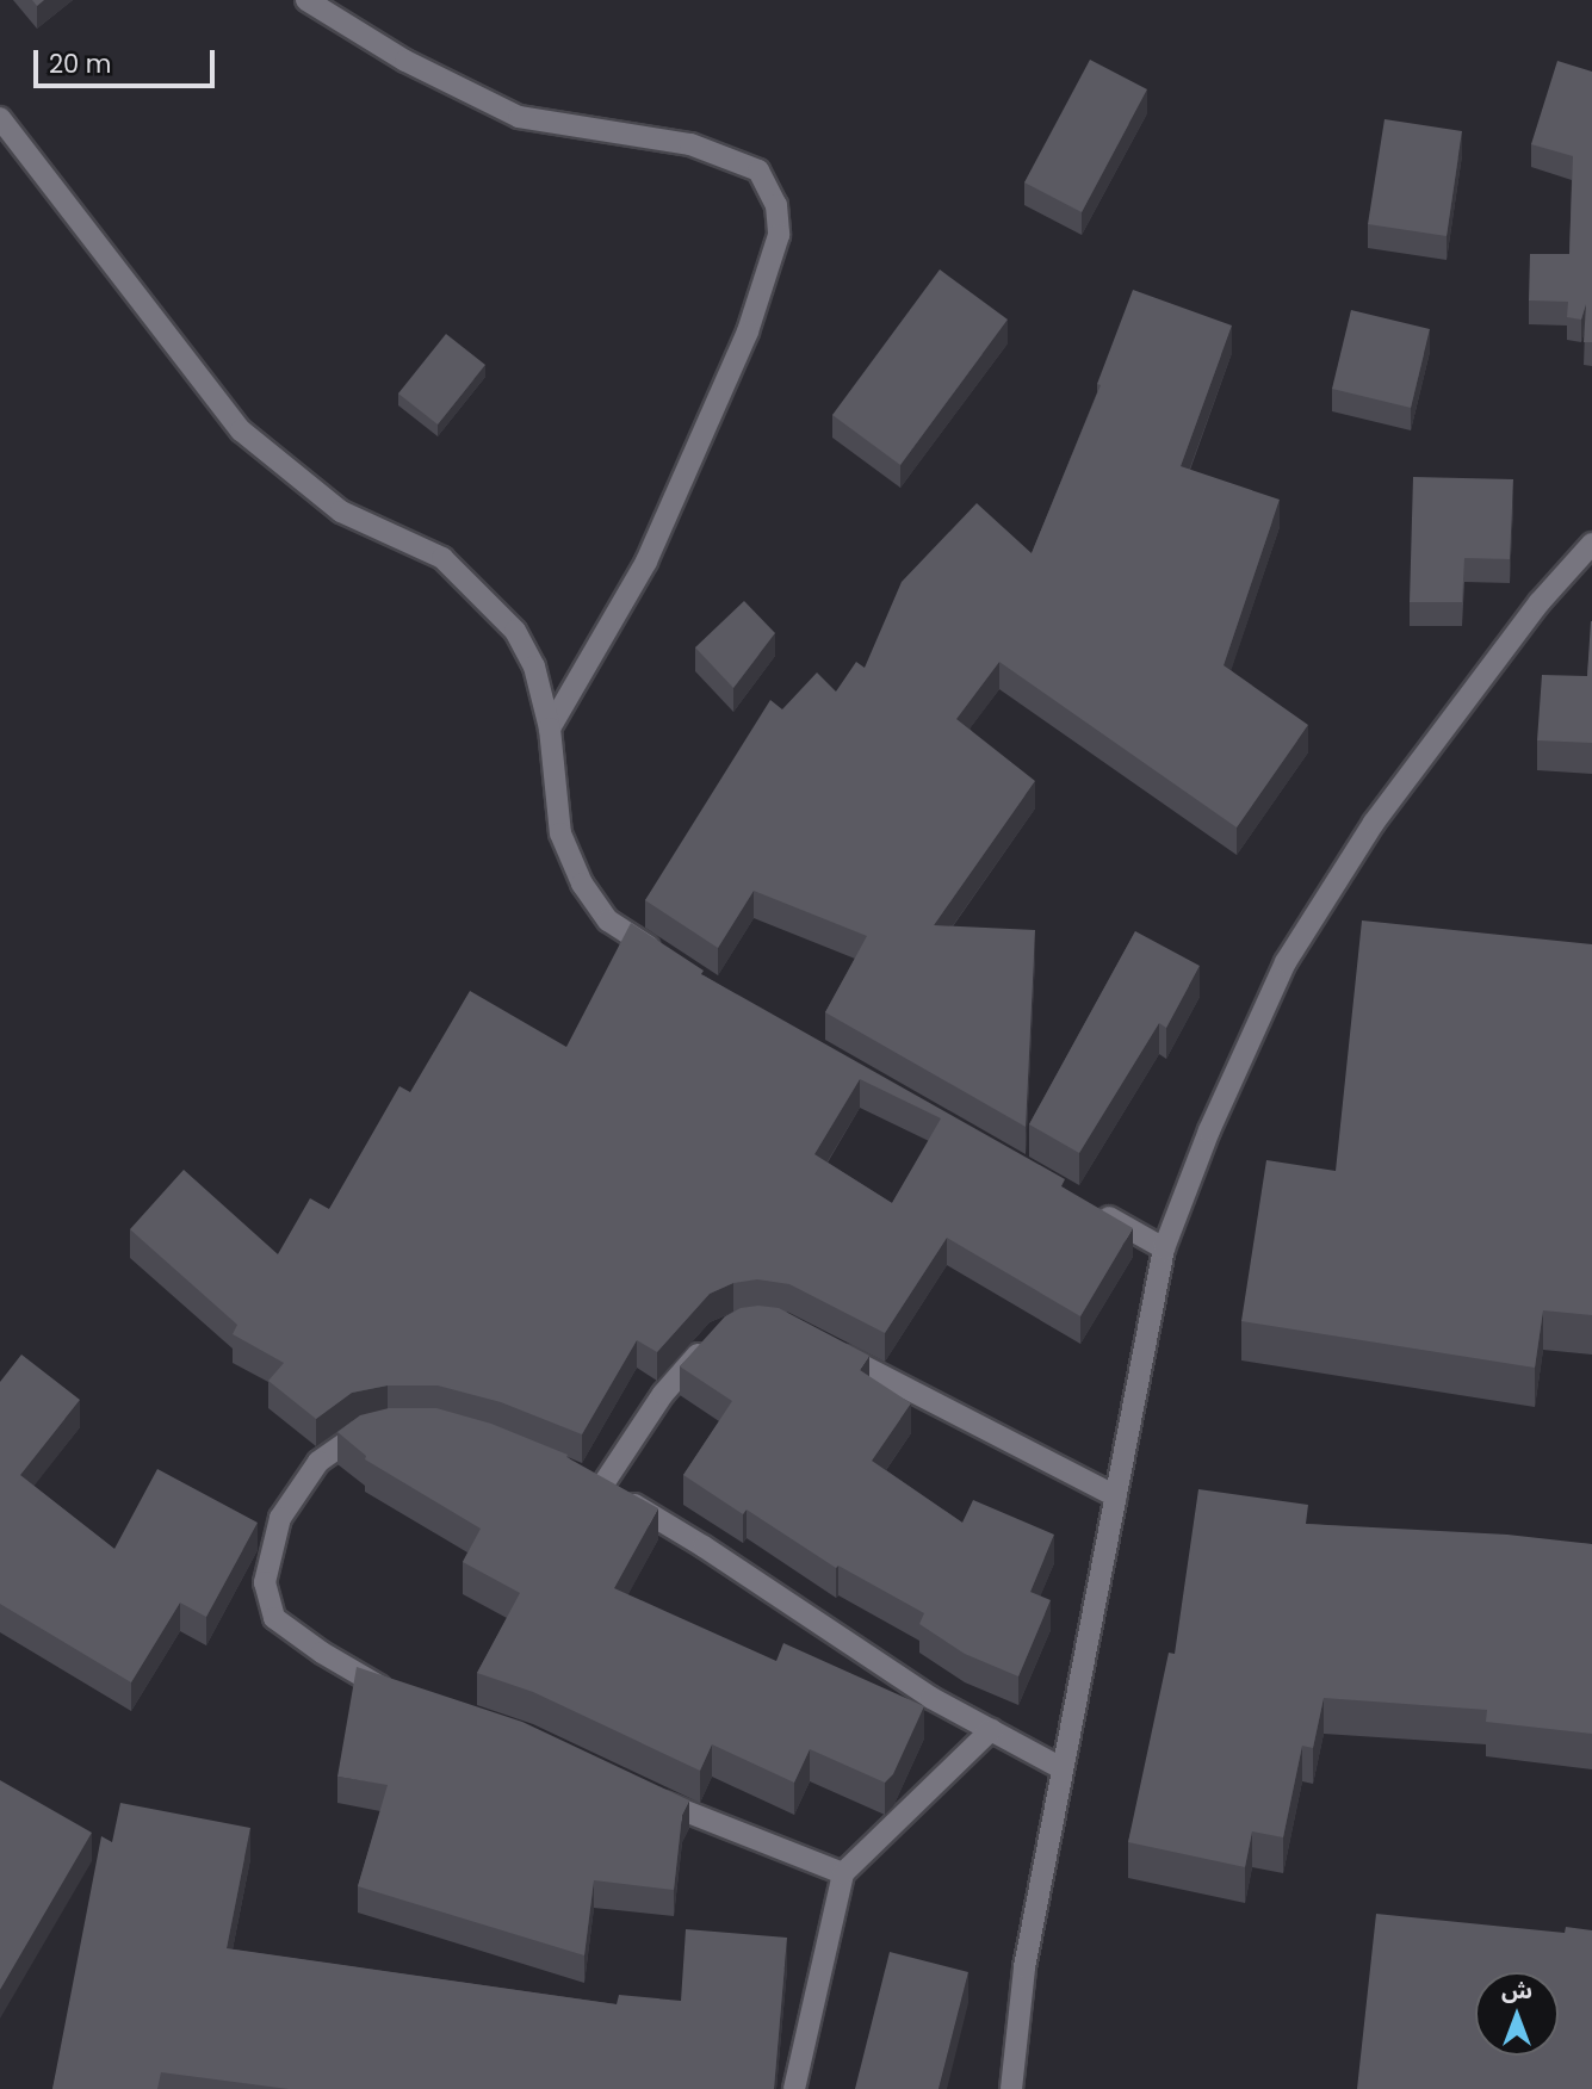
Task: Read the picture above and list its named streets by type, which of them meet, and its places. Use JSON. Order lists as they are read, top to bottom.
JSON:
{
  "scale_bar": "20 m",
  "north": "top"
}
